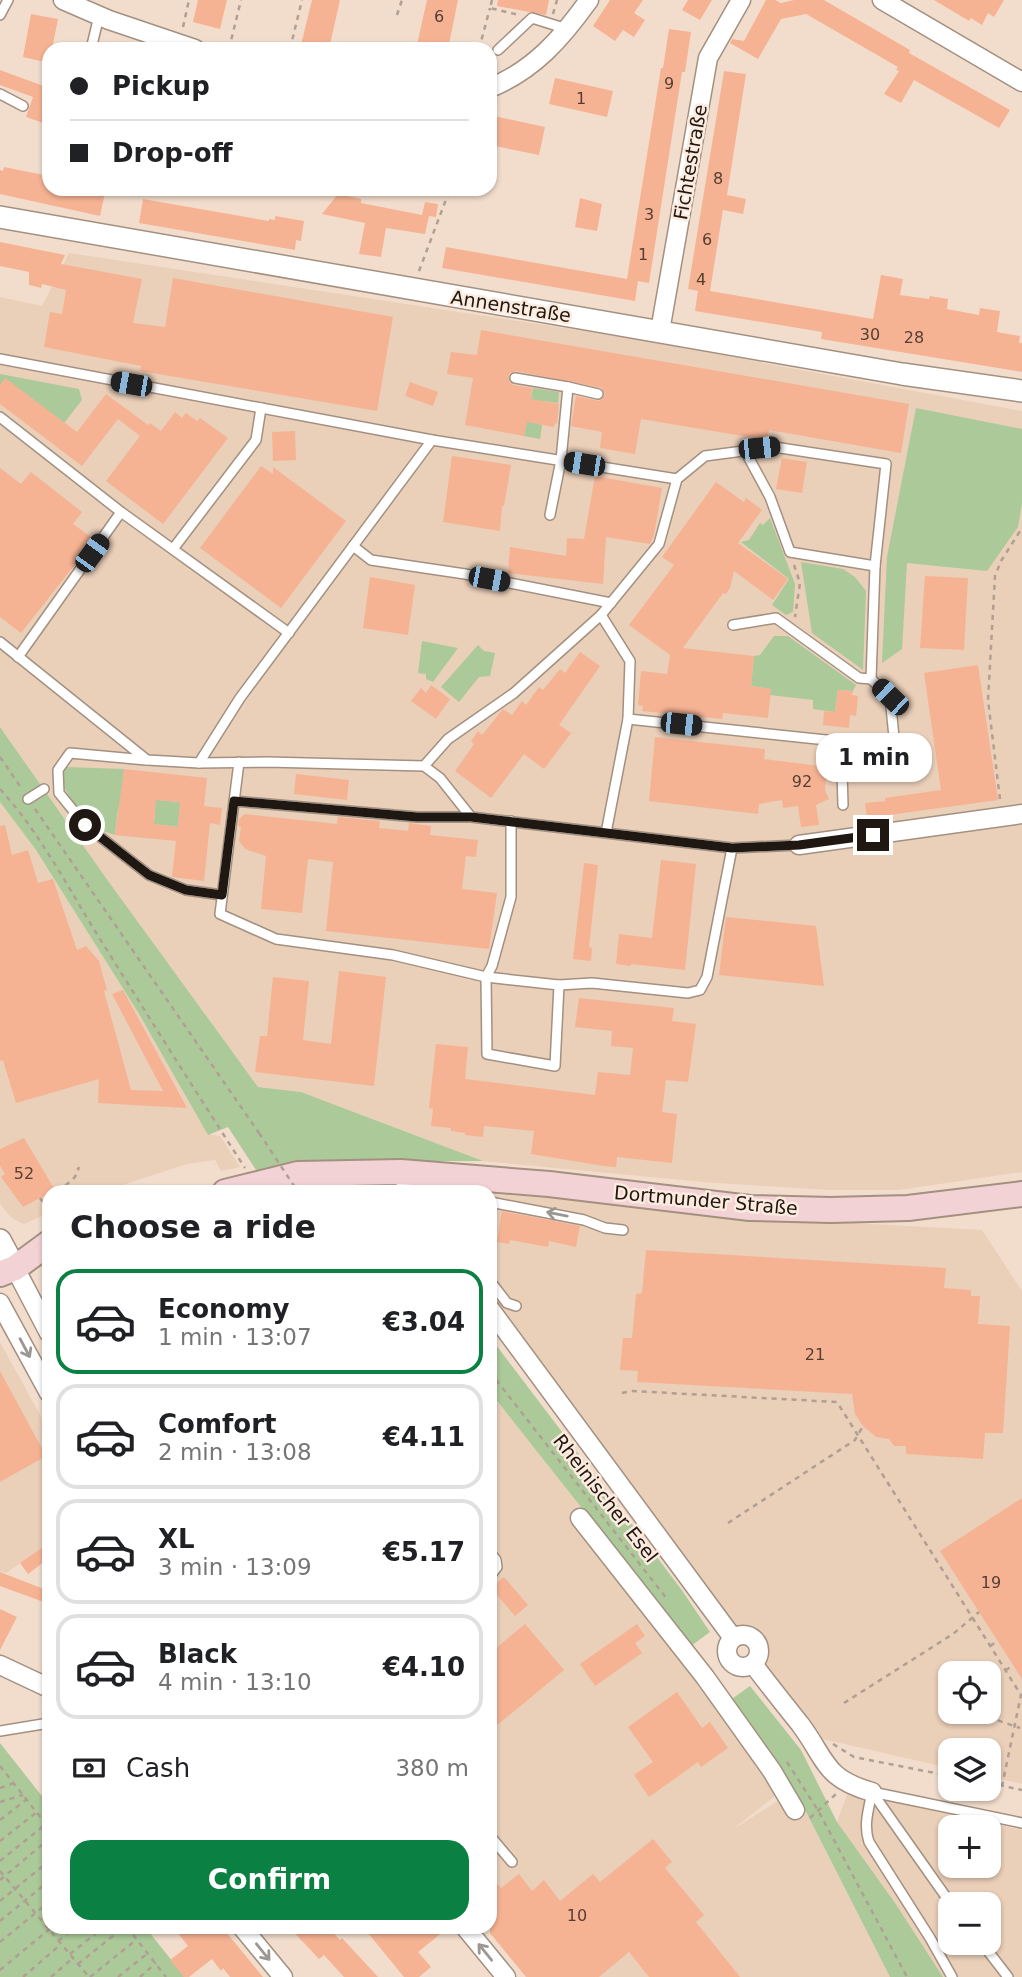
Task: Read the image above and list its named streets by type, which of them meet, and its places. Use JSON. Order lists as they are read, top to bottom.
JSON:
{
  "streets": {
    "main road": ["Dortmunder Straße"],
    "street": ["Fichtestraße", "Annenstraße"],
    "path": ["Rheinischer Esel"]
  },
  "crossings": [
    ["Fichtestraße", "Annenstraße"]
  ],
  "house_numbers": [
    "6",
    "9",
    "1",
    "8",
    "3",
    "6",
    "1",
    "4",
    "30",
    "28",
    "92",
    "52",
    "21",
    "19",
    "10"
  ],
  "page": {
    "banner": ["Pickup", "Drop-off"],
    "bubble": "1 min",
    "heading": "Choose a ride",
    "list": [
      {
        "name": "Economy",
        "note": "1 min · 13:07",
        "value": "€3.04"
      },
      {
        "name": "Comfort",
        "note": "2 min · 13:08",
        "value": "€4.11"
      },
      {
        "name": "XL",
        "note": "3 min · 13:09",
        "value": "€5.17"
      },
      {
        "name": "Black",
        "note": "4 min · 13:10",
        "value": "€4.10"
      }
    ],
    "map_buttons": ["+", "−"],
    "pay": ["Cash", "380 m"],
    "buttons": "Confirm"
  }
}
